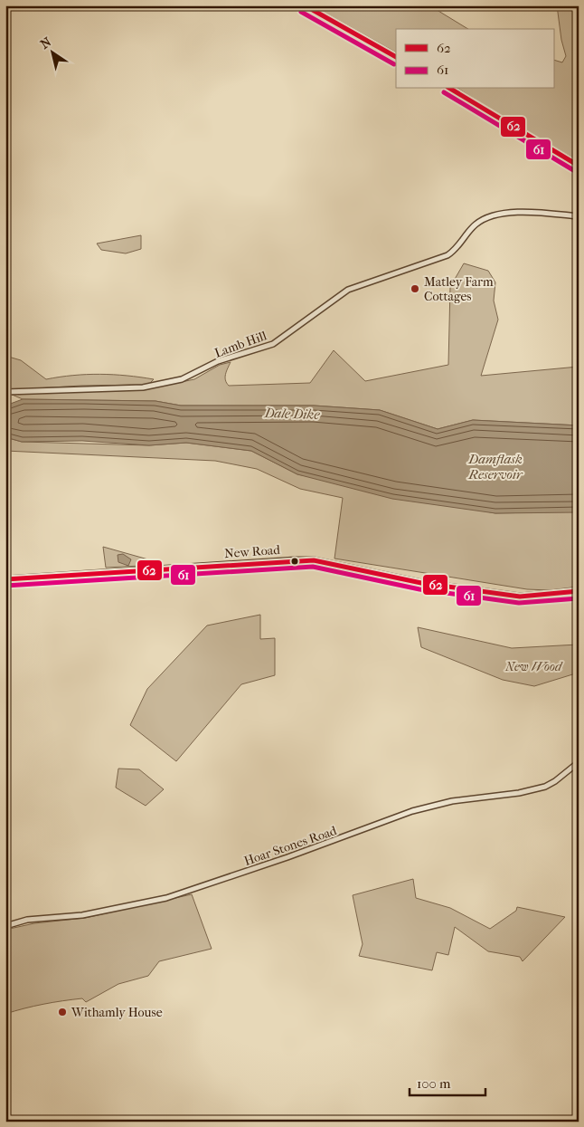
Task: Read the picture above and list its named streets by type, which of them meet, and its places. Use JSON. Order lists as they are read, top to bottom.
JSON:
{
  "streets": {
    "street": ["Lamb Hill", "New Road", "Hoar Stones Road"]
  },
  "water": ["Dale Dike", "Damflask Reservoir"],
  "parks": ["New Wood"],
  "places": ["Matley Farm Cottages", "Withamly House"],
  "lines": ["transit line 62", "transit line 61"],
  "legend": ["62", "61"],
  "scale_bar": "100 m",
  "north": "top left"
}
